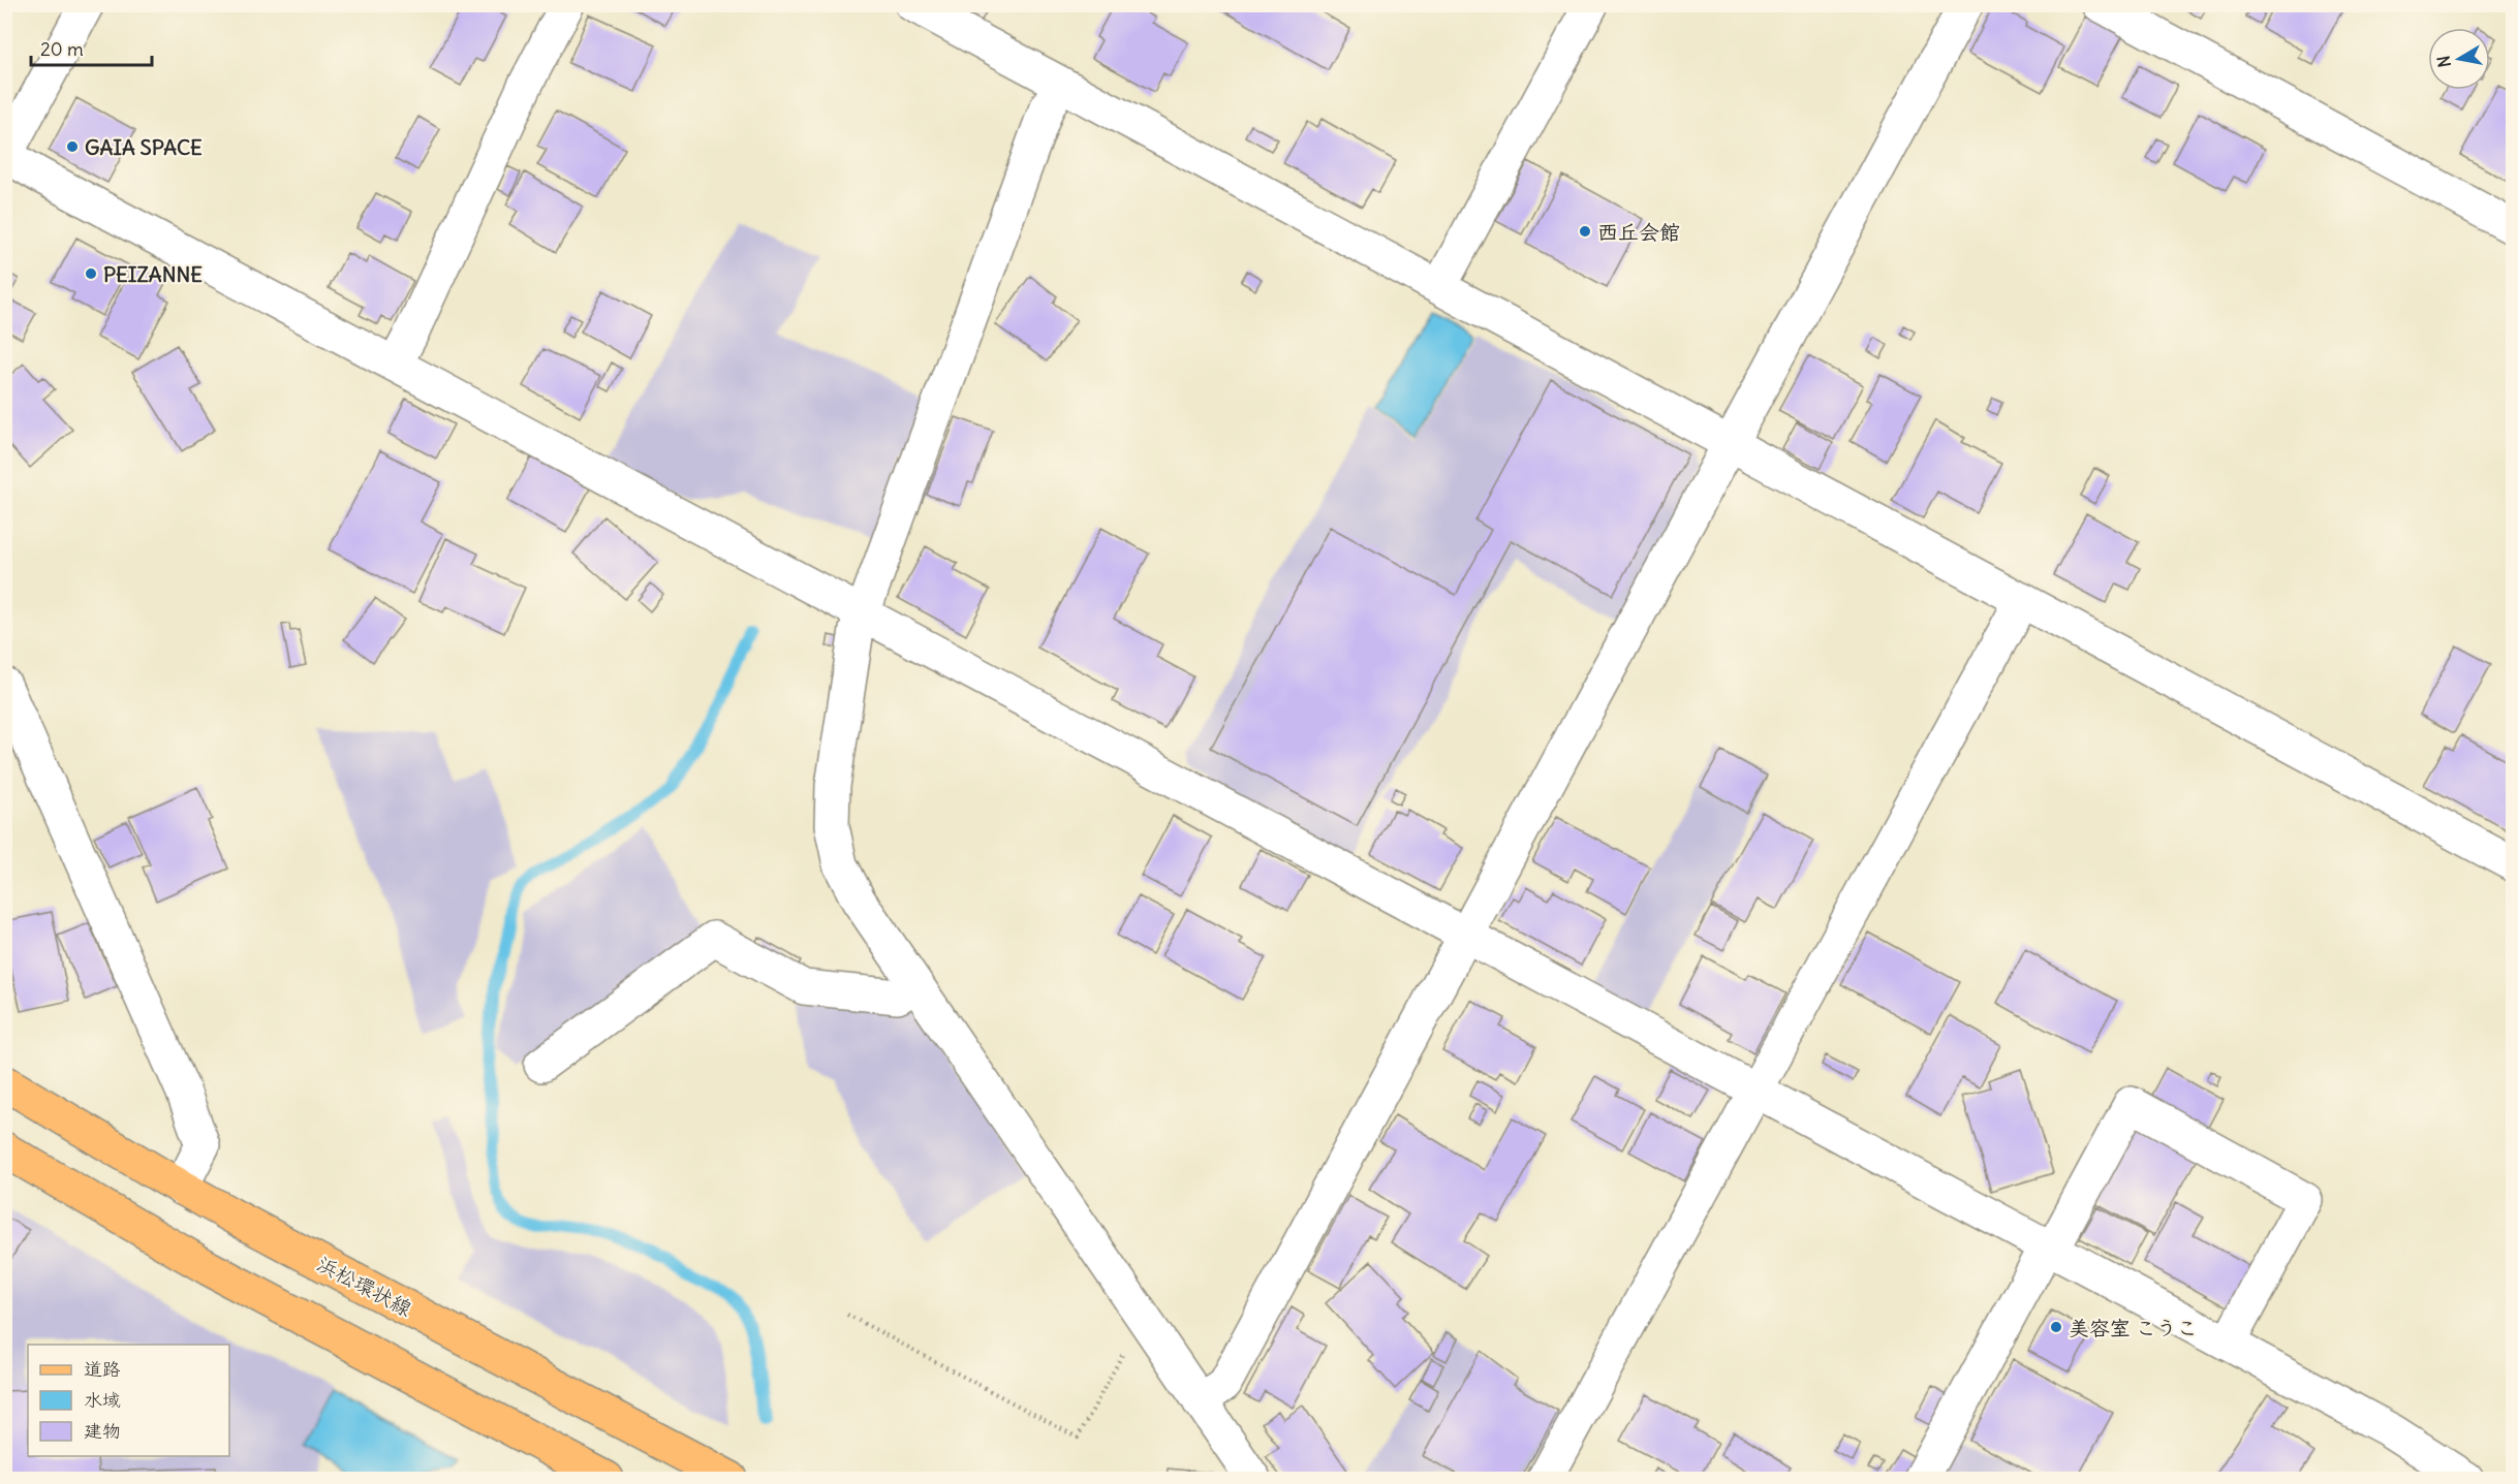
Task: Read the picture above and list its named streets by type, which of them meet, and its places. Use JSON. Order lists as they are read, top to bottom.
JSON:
{
  "streets": {
    "main road": ["浜松環状線"]
  },
  "places": [
    "GAIA SPACE",
    "西丘会館",
    "PEIZANNE",
    "美容室 こうこ"
  ],
  "legend": ["道路", "水域", "建物"],
  "scale_bar": "20 m",
  "north": "left"
}
